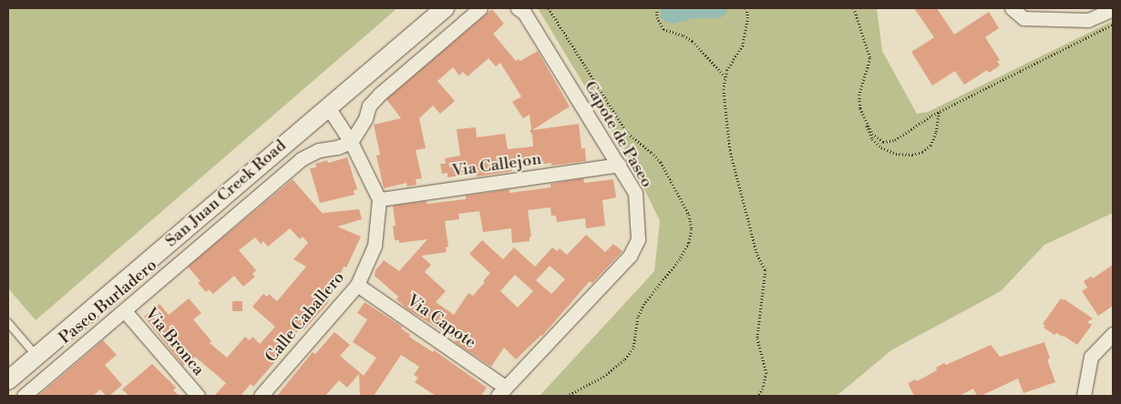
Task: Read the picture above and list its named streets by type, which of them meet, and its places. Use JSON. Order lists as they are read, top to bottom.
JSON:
{
  "streets": {
    "main road": ["San Juan Creek Road"],
    "street": [
      "Capote de Paseo",
      "Via Callejon",
      "Paseo Burladero",
      "Calle Caballero",
      "Via Capote",
      "Via Bronca"
    ]
  },
  "crossings": [
    ["Capote de Paseo", "Via Callejon"],
    ["Capote de Paseo", "Via Capote"],
    ["Via Callejon", "Calle Caballero"],
    ["Paseo Burladero", "Via Bronca"],
    ["Calle Caballero", "Via Capote"]
  ]
}
